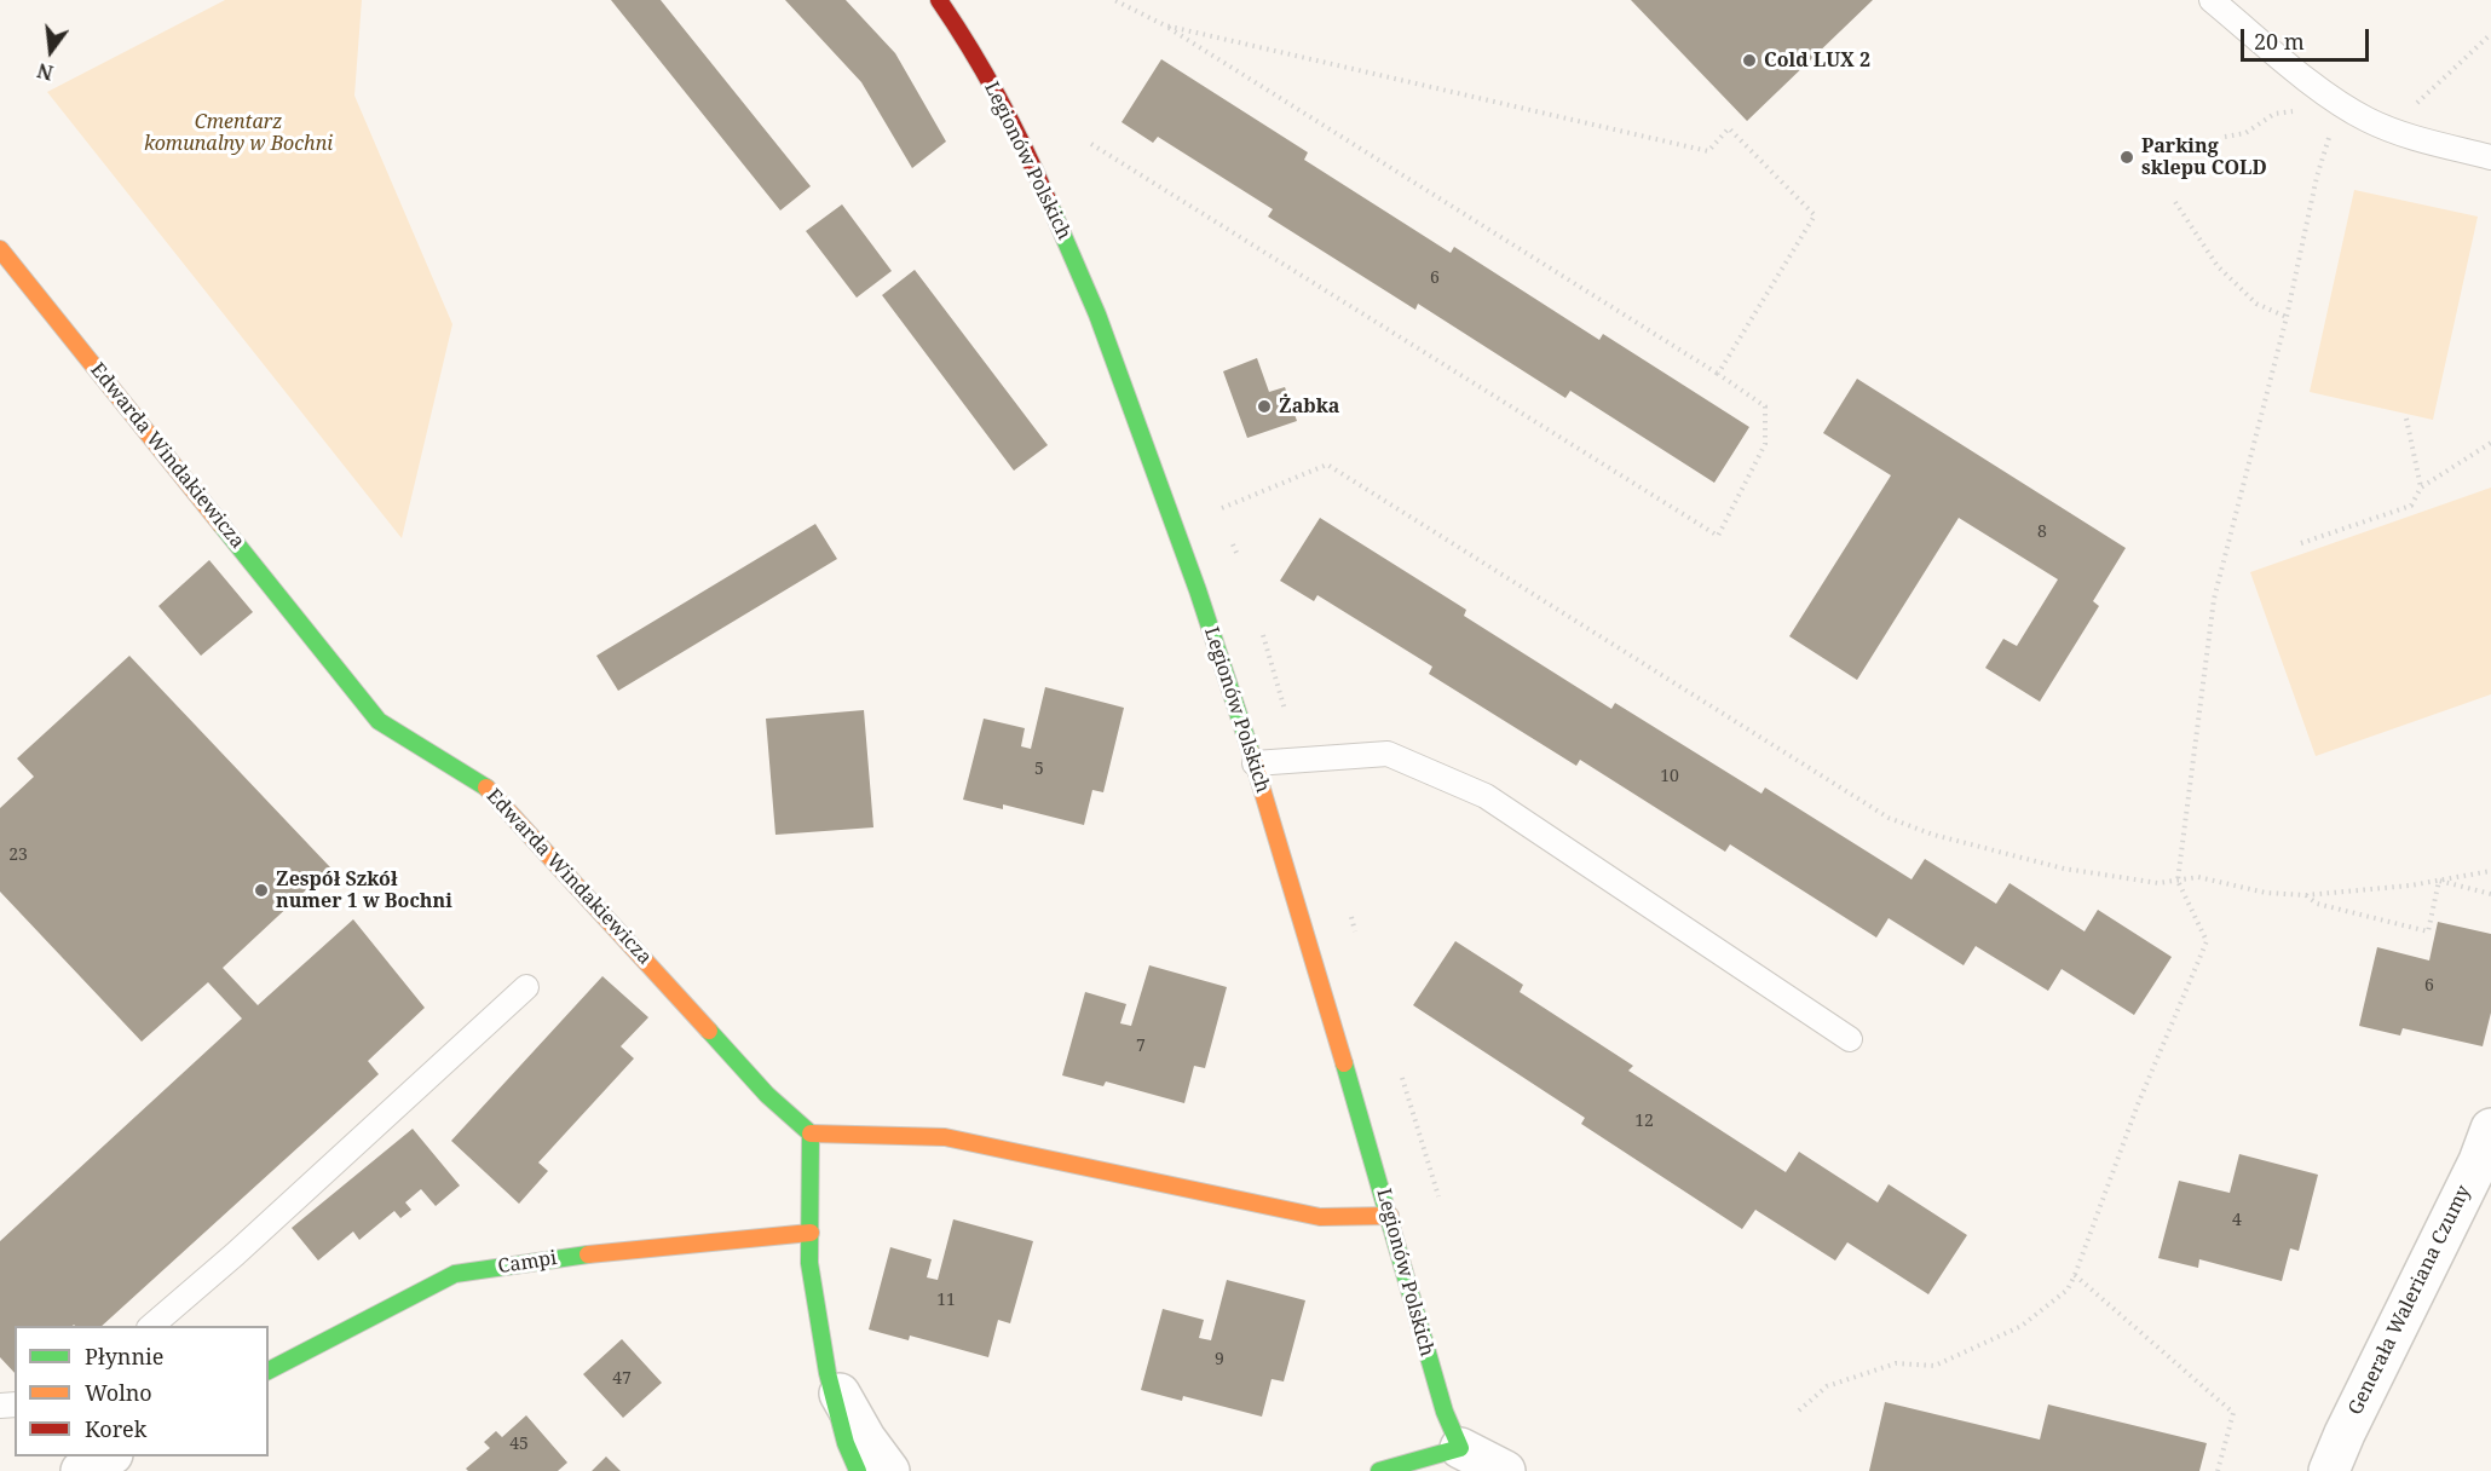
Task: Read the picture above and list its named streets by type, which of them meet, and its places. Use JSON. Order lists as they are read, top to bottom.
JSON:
{
  "streets": {
    "street": [
      "Legionów Polskich",
      "Edwarda Windakiewicza",
      "Campi",
      "Generała Waleriana Czumy"
    ]
  },
  "parks": ["Cmentarz komunalny w Bochni"],
  "places": [
    "Cold LUX 2",
    "Parking sklepu COLD",
    "Żabka",
    "Zespół Szkół numer 1 w Bochni"
  ],
  "house_numbers": [
    "6",
    "8",
    "5",
    "10",
    "23",
    "6",
    "7",
    "12",
    "4",
    "11",
    "9",
    "47",
    "45"
  ],
  "legend": ["Płynnie", "Wolno", "Korek"],
  "scale_bar": "20 m",
  "north": "bottom"
}
